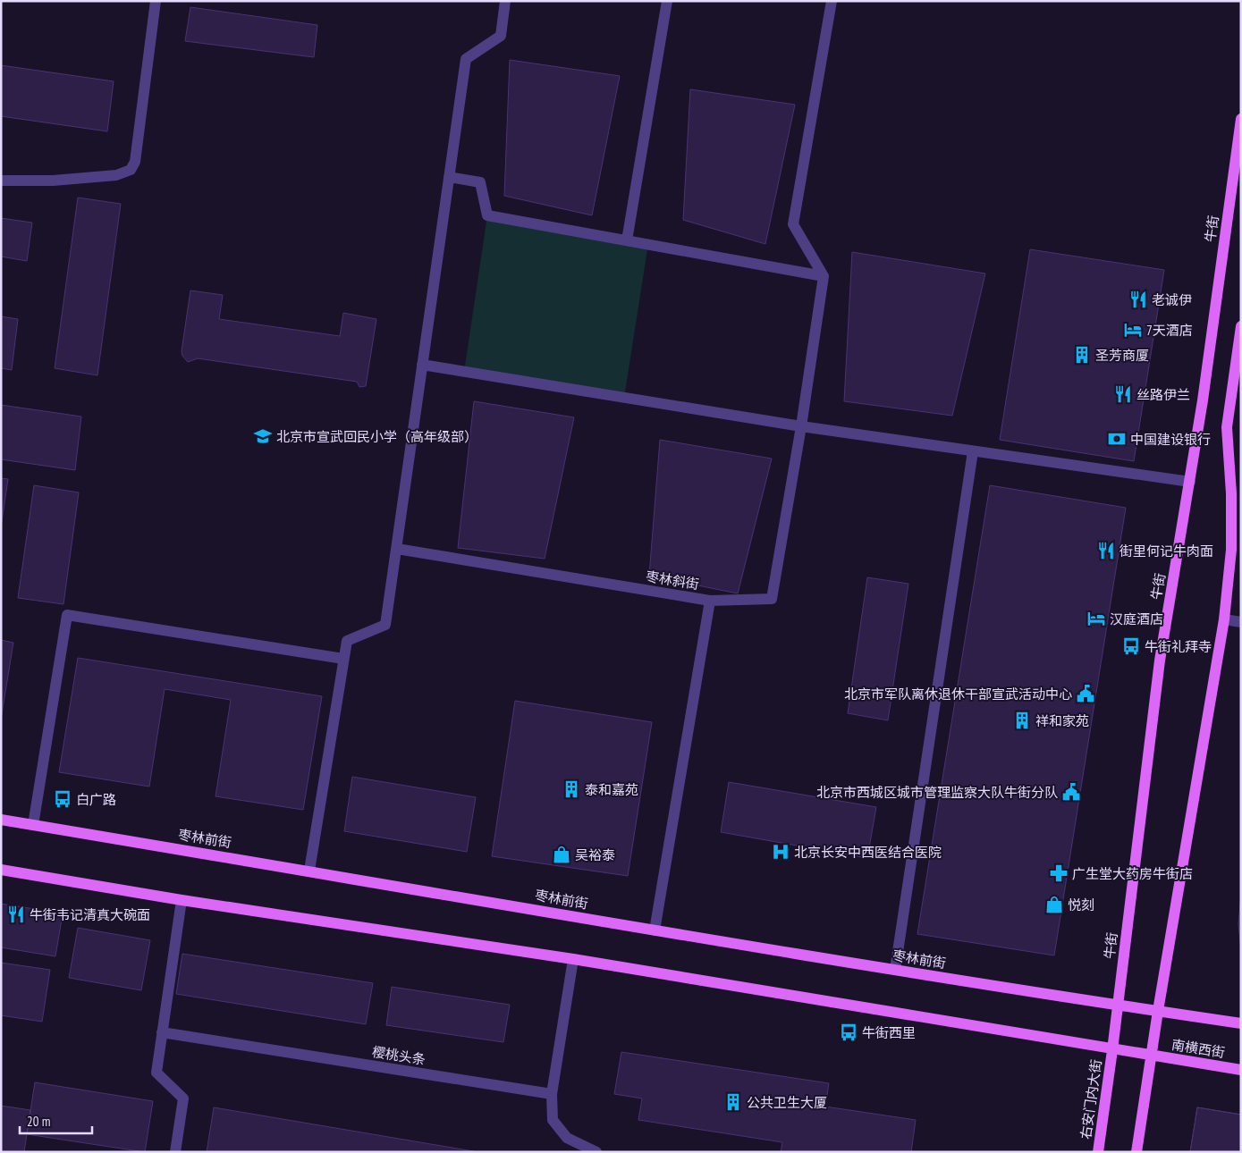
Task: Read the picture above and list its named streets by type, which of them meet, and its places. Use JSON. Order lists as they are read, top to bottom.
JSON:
{
  "streets": {
    "main road": [
      "牛街",
      "枣林前街",
      "南横西街",
      "右安门内大街"
    ],
    "street": ["枣林斜街", "樱桃头条"]
  },
  "crossings": [
    ["牛街", "枣林前街"],
    ["牛街", "南横西街"],
    ["牛街", "右安门内大街"],
    ["南横西街", "右安门内大街"]
  ],
  "places": {
    "restaurant": [
      "老诚伊",
      "丝路伊兰",
      "街里何记牛肉面",
      "牛街韦记清真大碗面"
    ],
    "hotel": ["7天酒店", "汉庭酒店"],
    "building": [
      "圣芳商厦",
      "祥和家苑",
      "泰和嘉苑",
      "公共卫生大厦"
    ],
    "school or university": ["北京市宣武回民小学（高年级部）"],
    "bank": ["中国建设银行"],
    "bus stop": ["牛街礼拜寺", "白广路", "牛街西里"],
    "public building": ["北京市军队离休退休干部宣武活动中心", "北京市西城区城市管理监察大队牛街分队"],
    "hospital": ["北京长安中西医结合医院"],
    "shop": ["吴裕泰", "悦刻"],
    "pharmacy": ["广生堂大药房牛街店"]
  },
  "scale_bar": "20 m"
}
